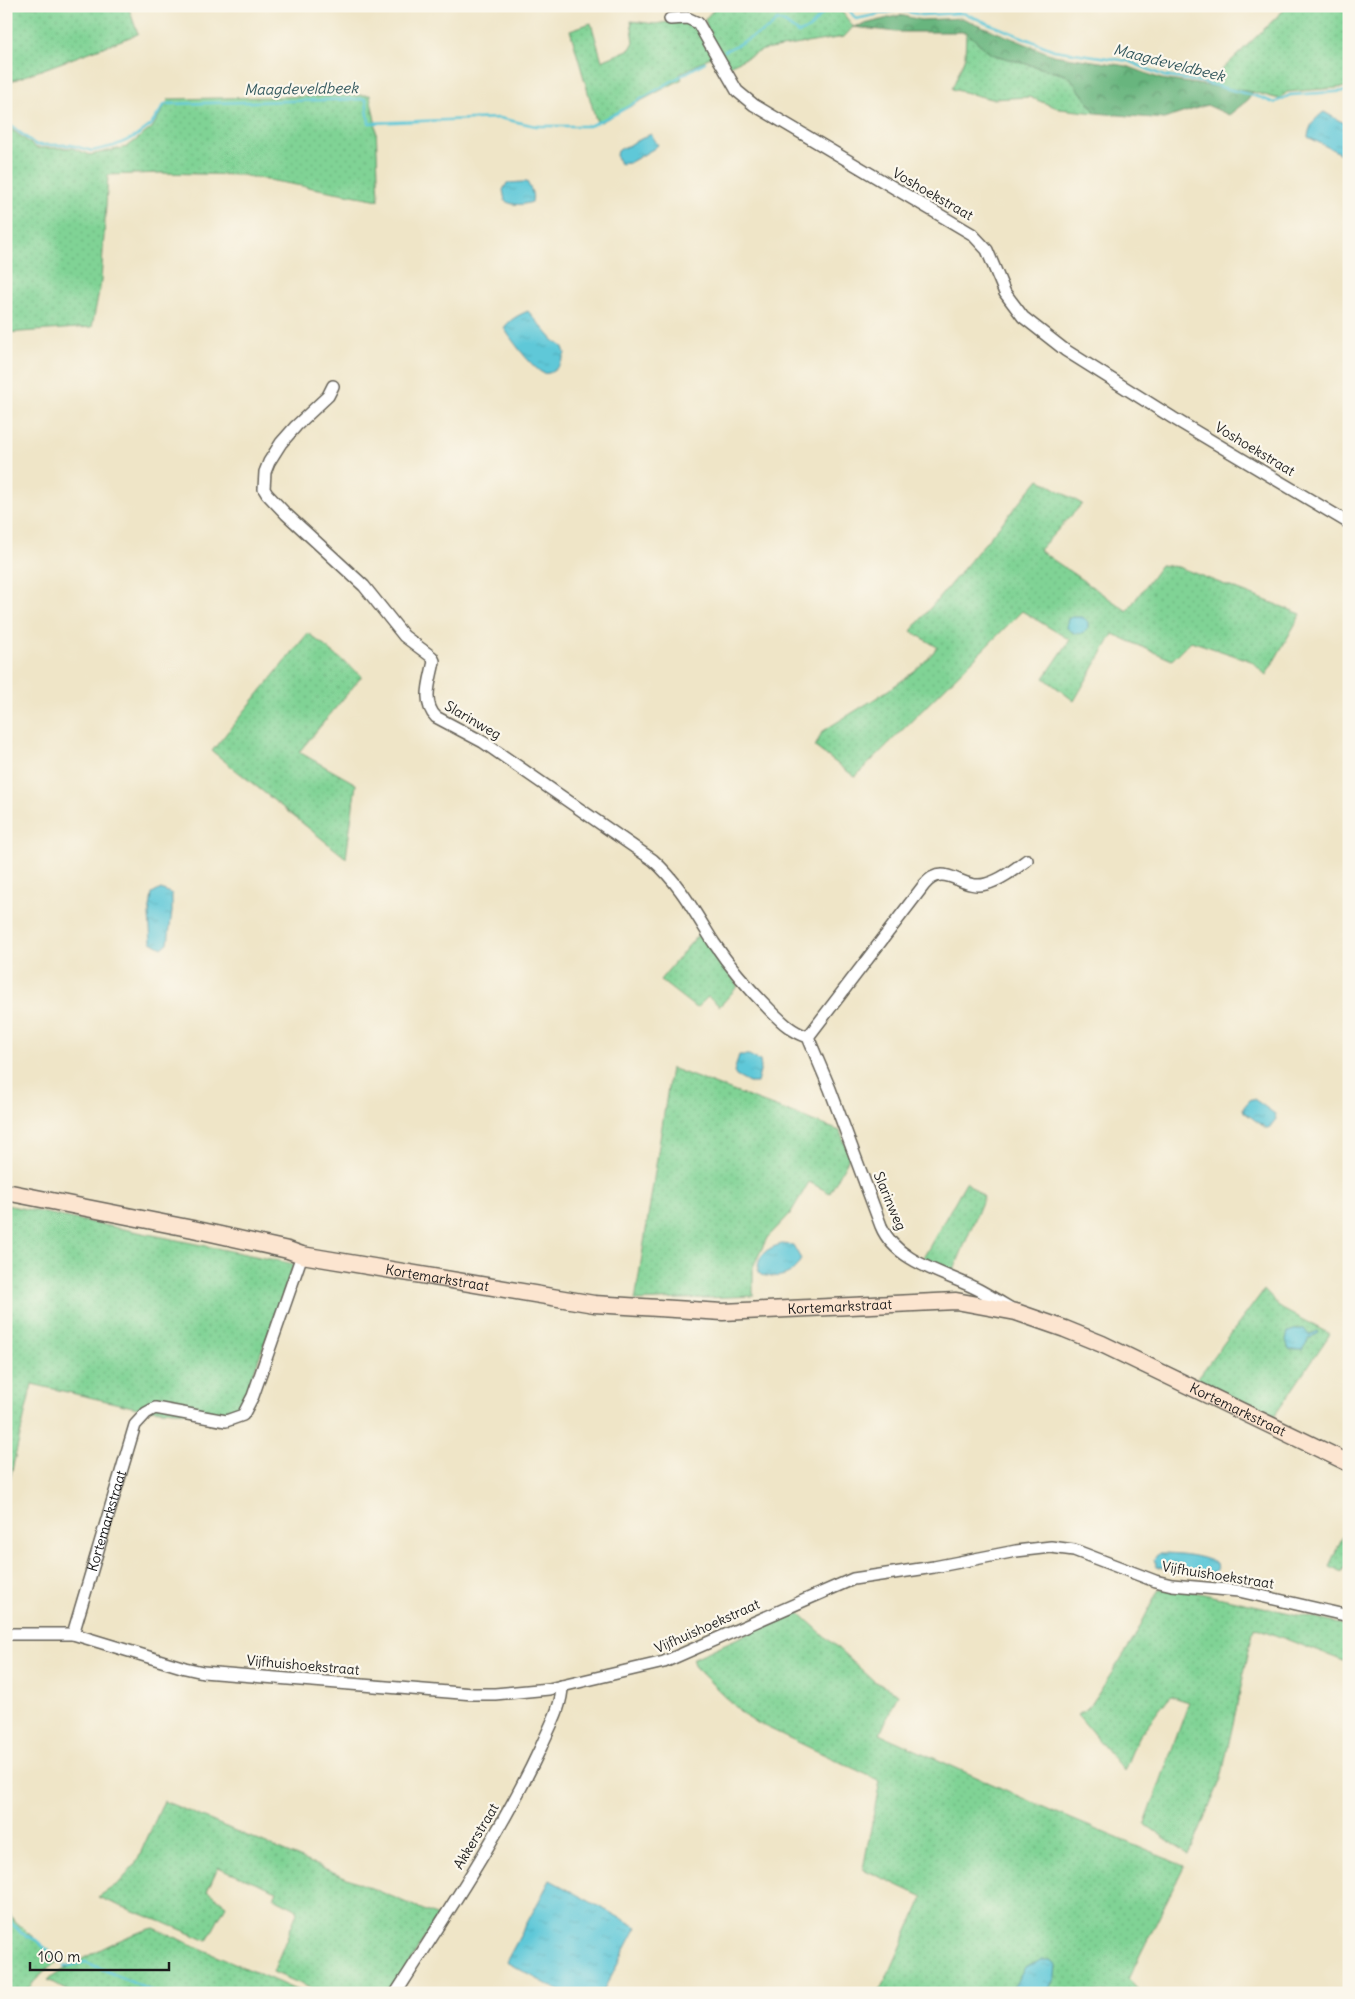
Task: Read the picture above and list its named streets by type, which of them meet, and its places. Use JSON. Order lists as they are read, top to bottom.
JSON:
{
  "streets": {
    "street": [
      "Voshoekstraat",
      "Slarinweg",
      "Kortemarkstraat",
      "Vijfhuishoekstraat",
      "Akkerstraat"
    ]
  },
  "crossings": [
    ["Slarinweg", "Kortemarkstraat"],
    ["Kortemarkstraat", "Vijfhuishoekstraat"],
    ["Vijfhuishoekstraat", "Akkerstraat"]
  ],
  "water": ["Maagdeveldbeek"],
  "scale_bar": "100 m"
}
